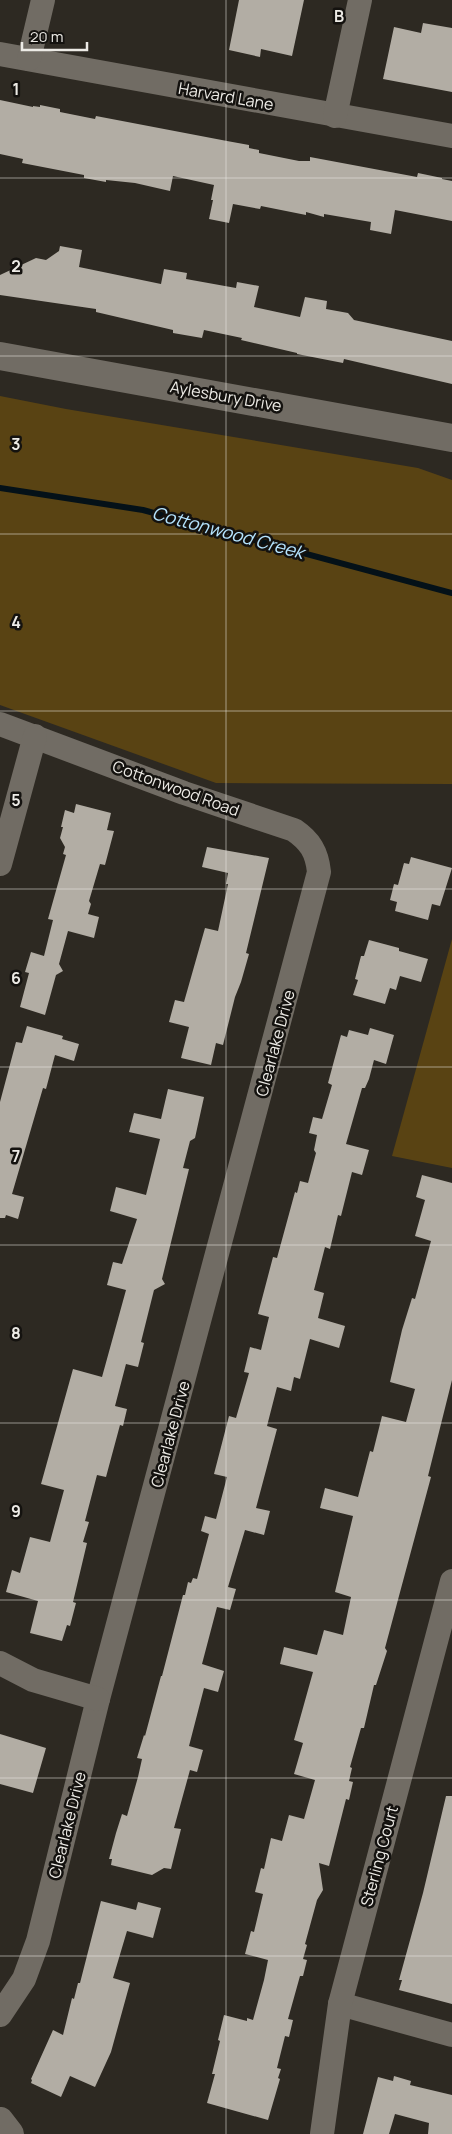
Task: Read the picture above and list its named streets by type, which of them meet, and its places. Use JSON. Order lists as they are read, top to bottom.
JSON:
{
  "streets": {
    "street": [
      "Harvard Lane",
      "Aylesbury Drive",
      "Cottonwood Road",
      "Clearlake Drive",
      "Sterling Court"
    ]
  },
  "crossings": [
    ["Cottonwood Road", "Clearlake Drive"]
  ],
  "water": ["Cottonwood Creek"],
  "scale_bar": "20 m",
  "grid": {
    "columns": ["B"],
    "rows": [
      "1",
      "2",
      "3",
      "4",
      "5",
      "6",
      "7",
      "8",
      "9"
    ]
  }
}
